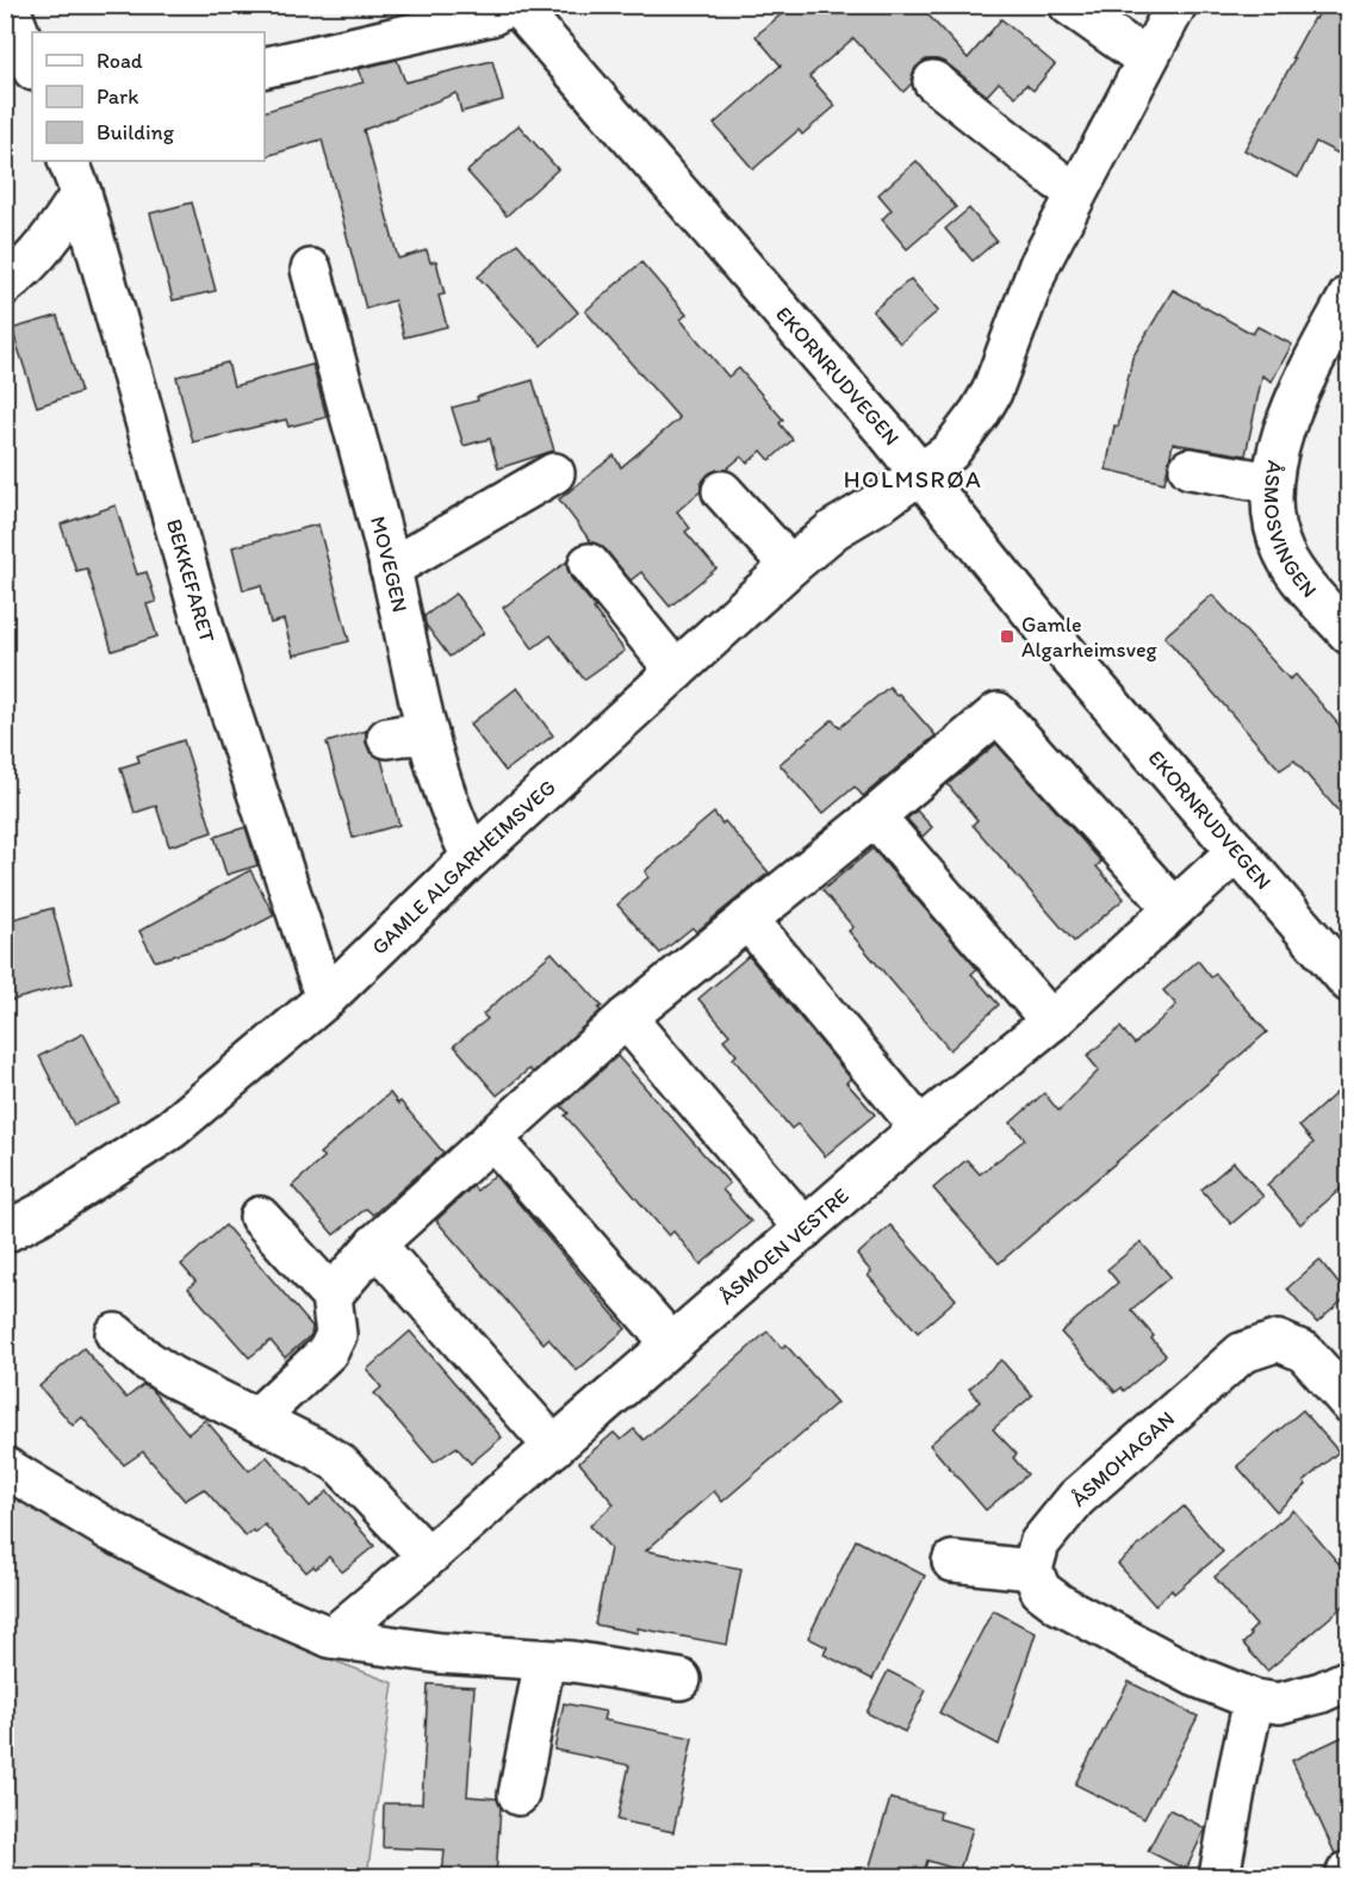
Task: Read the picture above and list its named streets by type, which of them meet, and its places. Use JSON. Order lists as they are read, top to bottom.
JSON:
{
  "streets": {
    "street": [
      "EKORNRUDVEGEN",
      "ÅSMOSVINGEN",
      "MOVEGEN",
      "BEKKEFARET",
      "GAMLE ALGARHEIMSVEG",
      "ÅSMOEN VESTRE",
      "ÅSMOHAGAN"
    ]
  },
  "crossings": [
    ["EKORNRUDVEGEN", "GAMLE ALGARHEIMSVEG"],
    ["EKORNRUDVEGEN", "ÅSMOEN VESTRE"],
    ["MOVEGEN", "GAMLE ALGARHEIMSVEG"],
    ["BEKKEFARET", "GAMLE ALGARHEIMSVEG"]
  ],
  "districts": ["HOLMSRØA"],
  "places": {
    "transit": ["Gamle Algarheimsveg"]
  },
  "legend": ["Road", "Park", "Building"]
}
